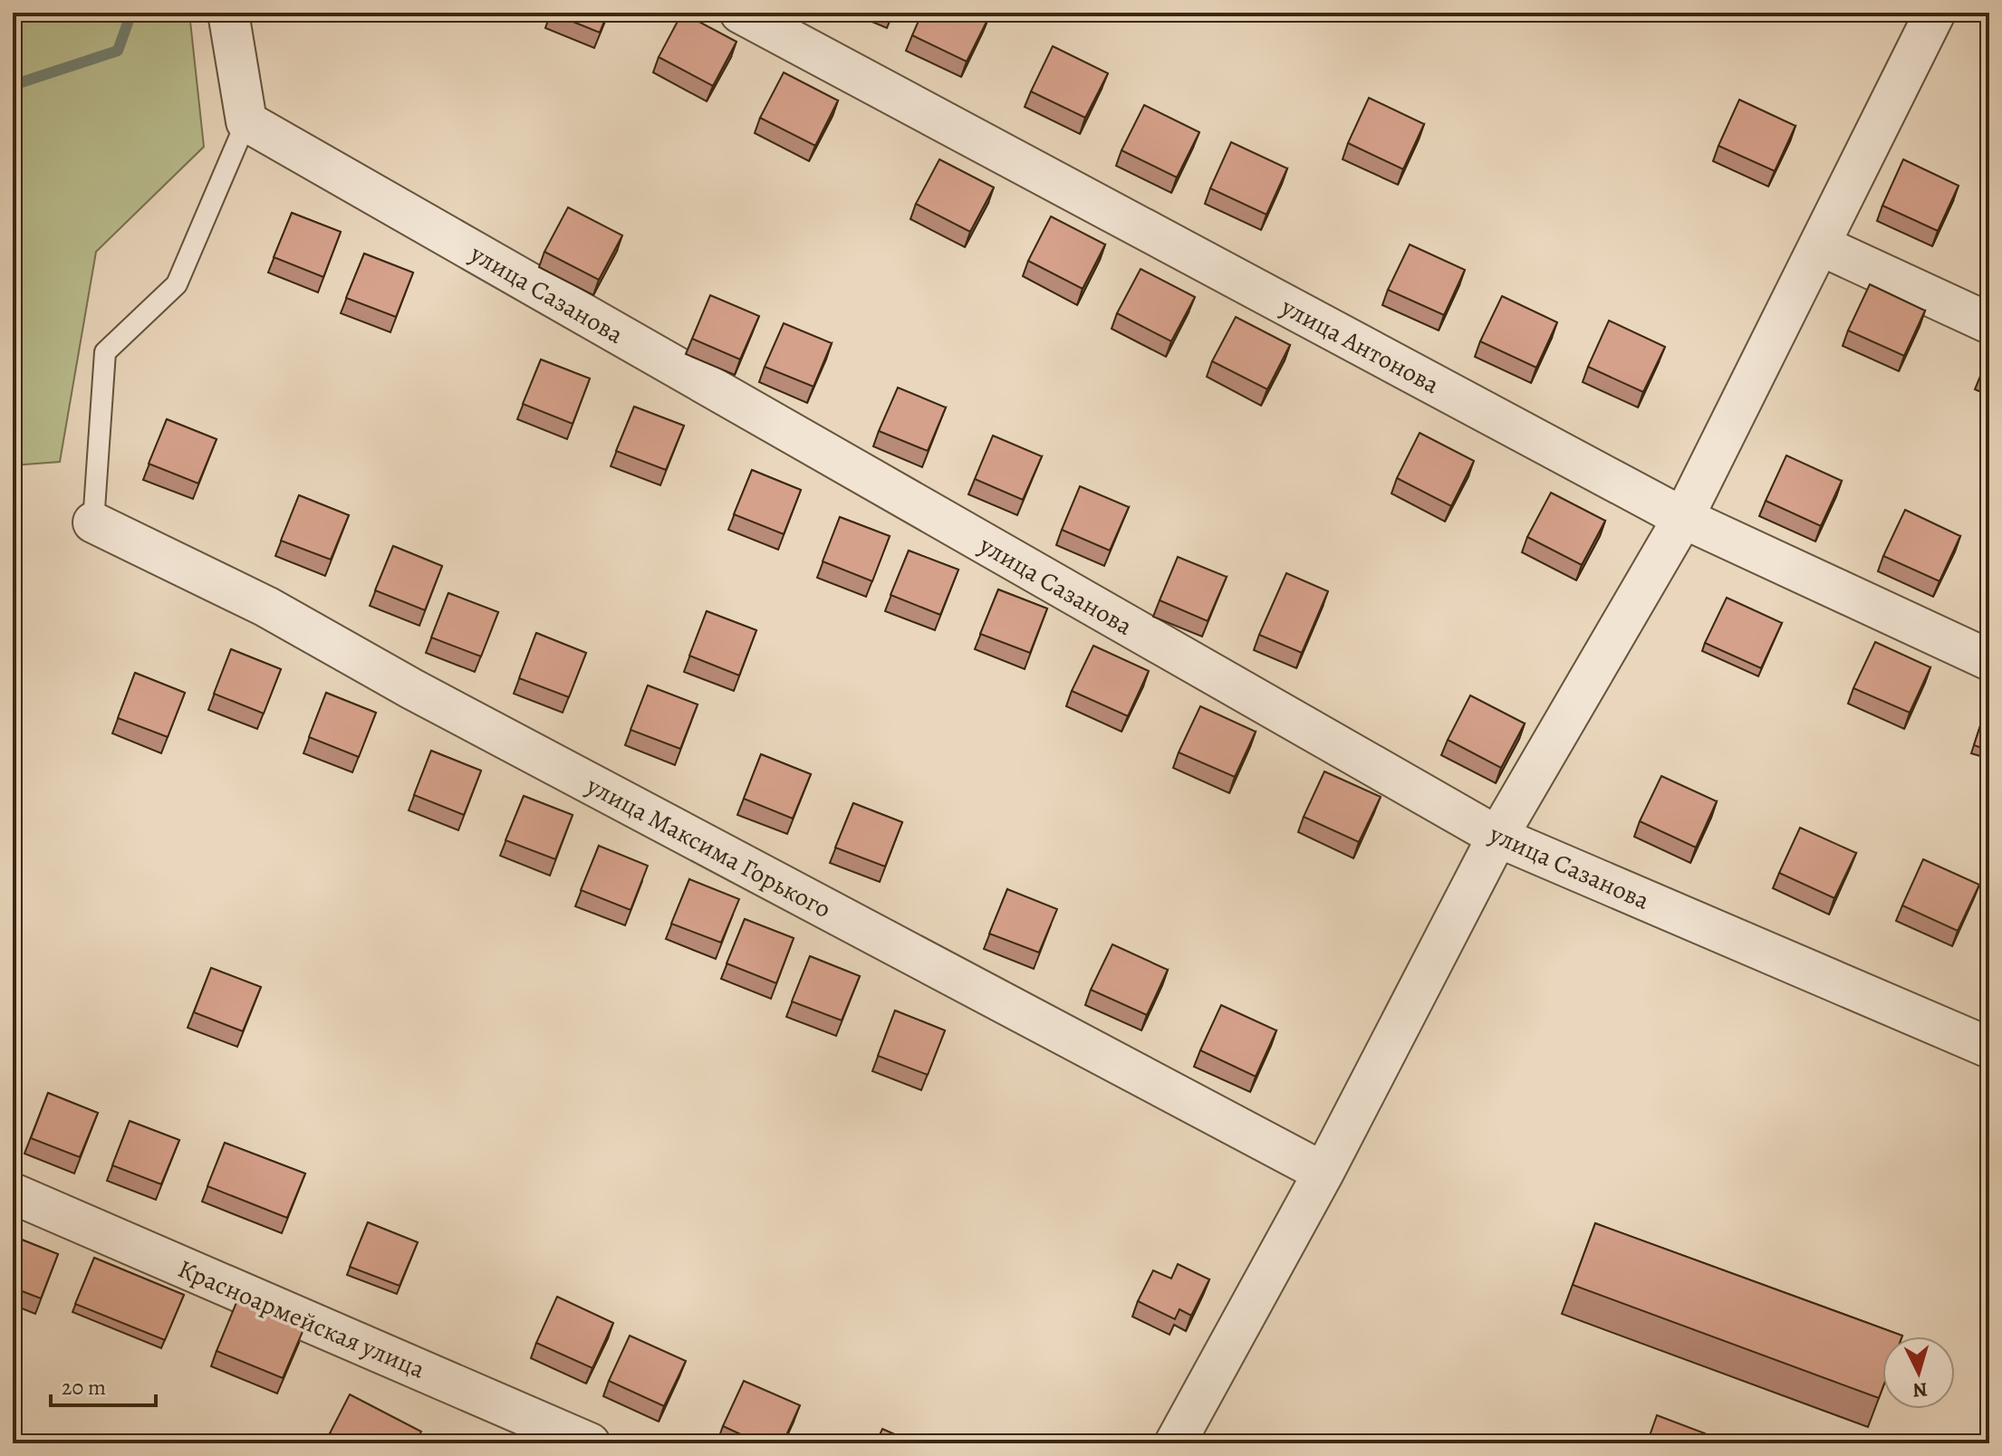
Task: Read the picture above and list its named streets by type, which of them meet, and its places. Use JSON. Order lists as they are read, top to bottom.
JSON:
{
  "streets": {
    "street": [
      "улица Сазанова",
      "улица Антонова",
      "улица Максима Горького",
      "Красноармейская улица"
    ]
  },
  "scale_bar": "20 m",
  "north": "bottom"
}
